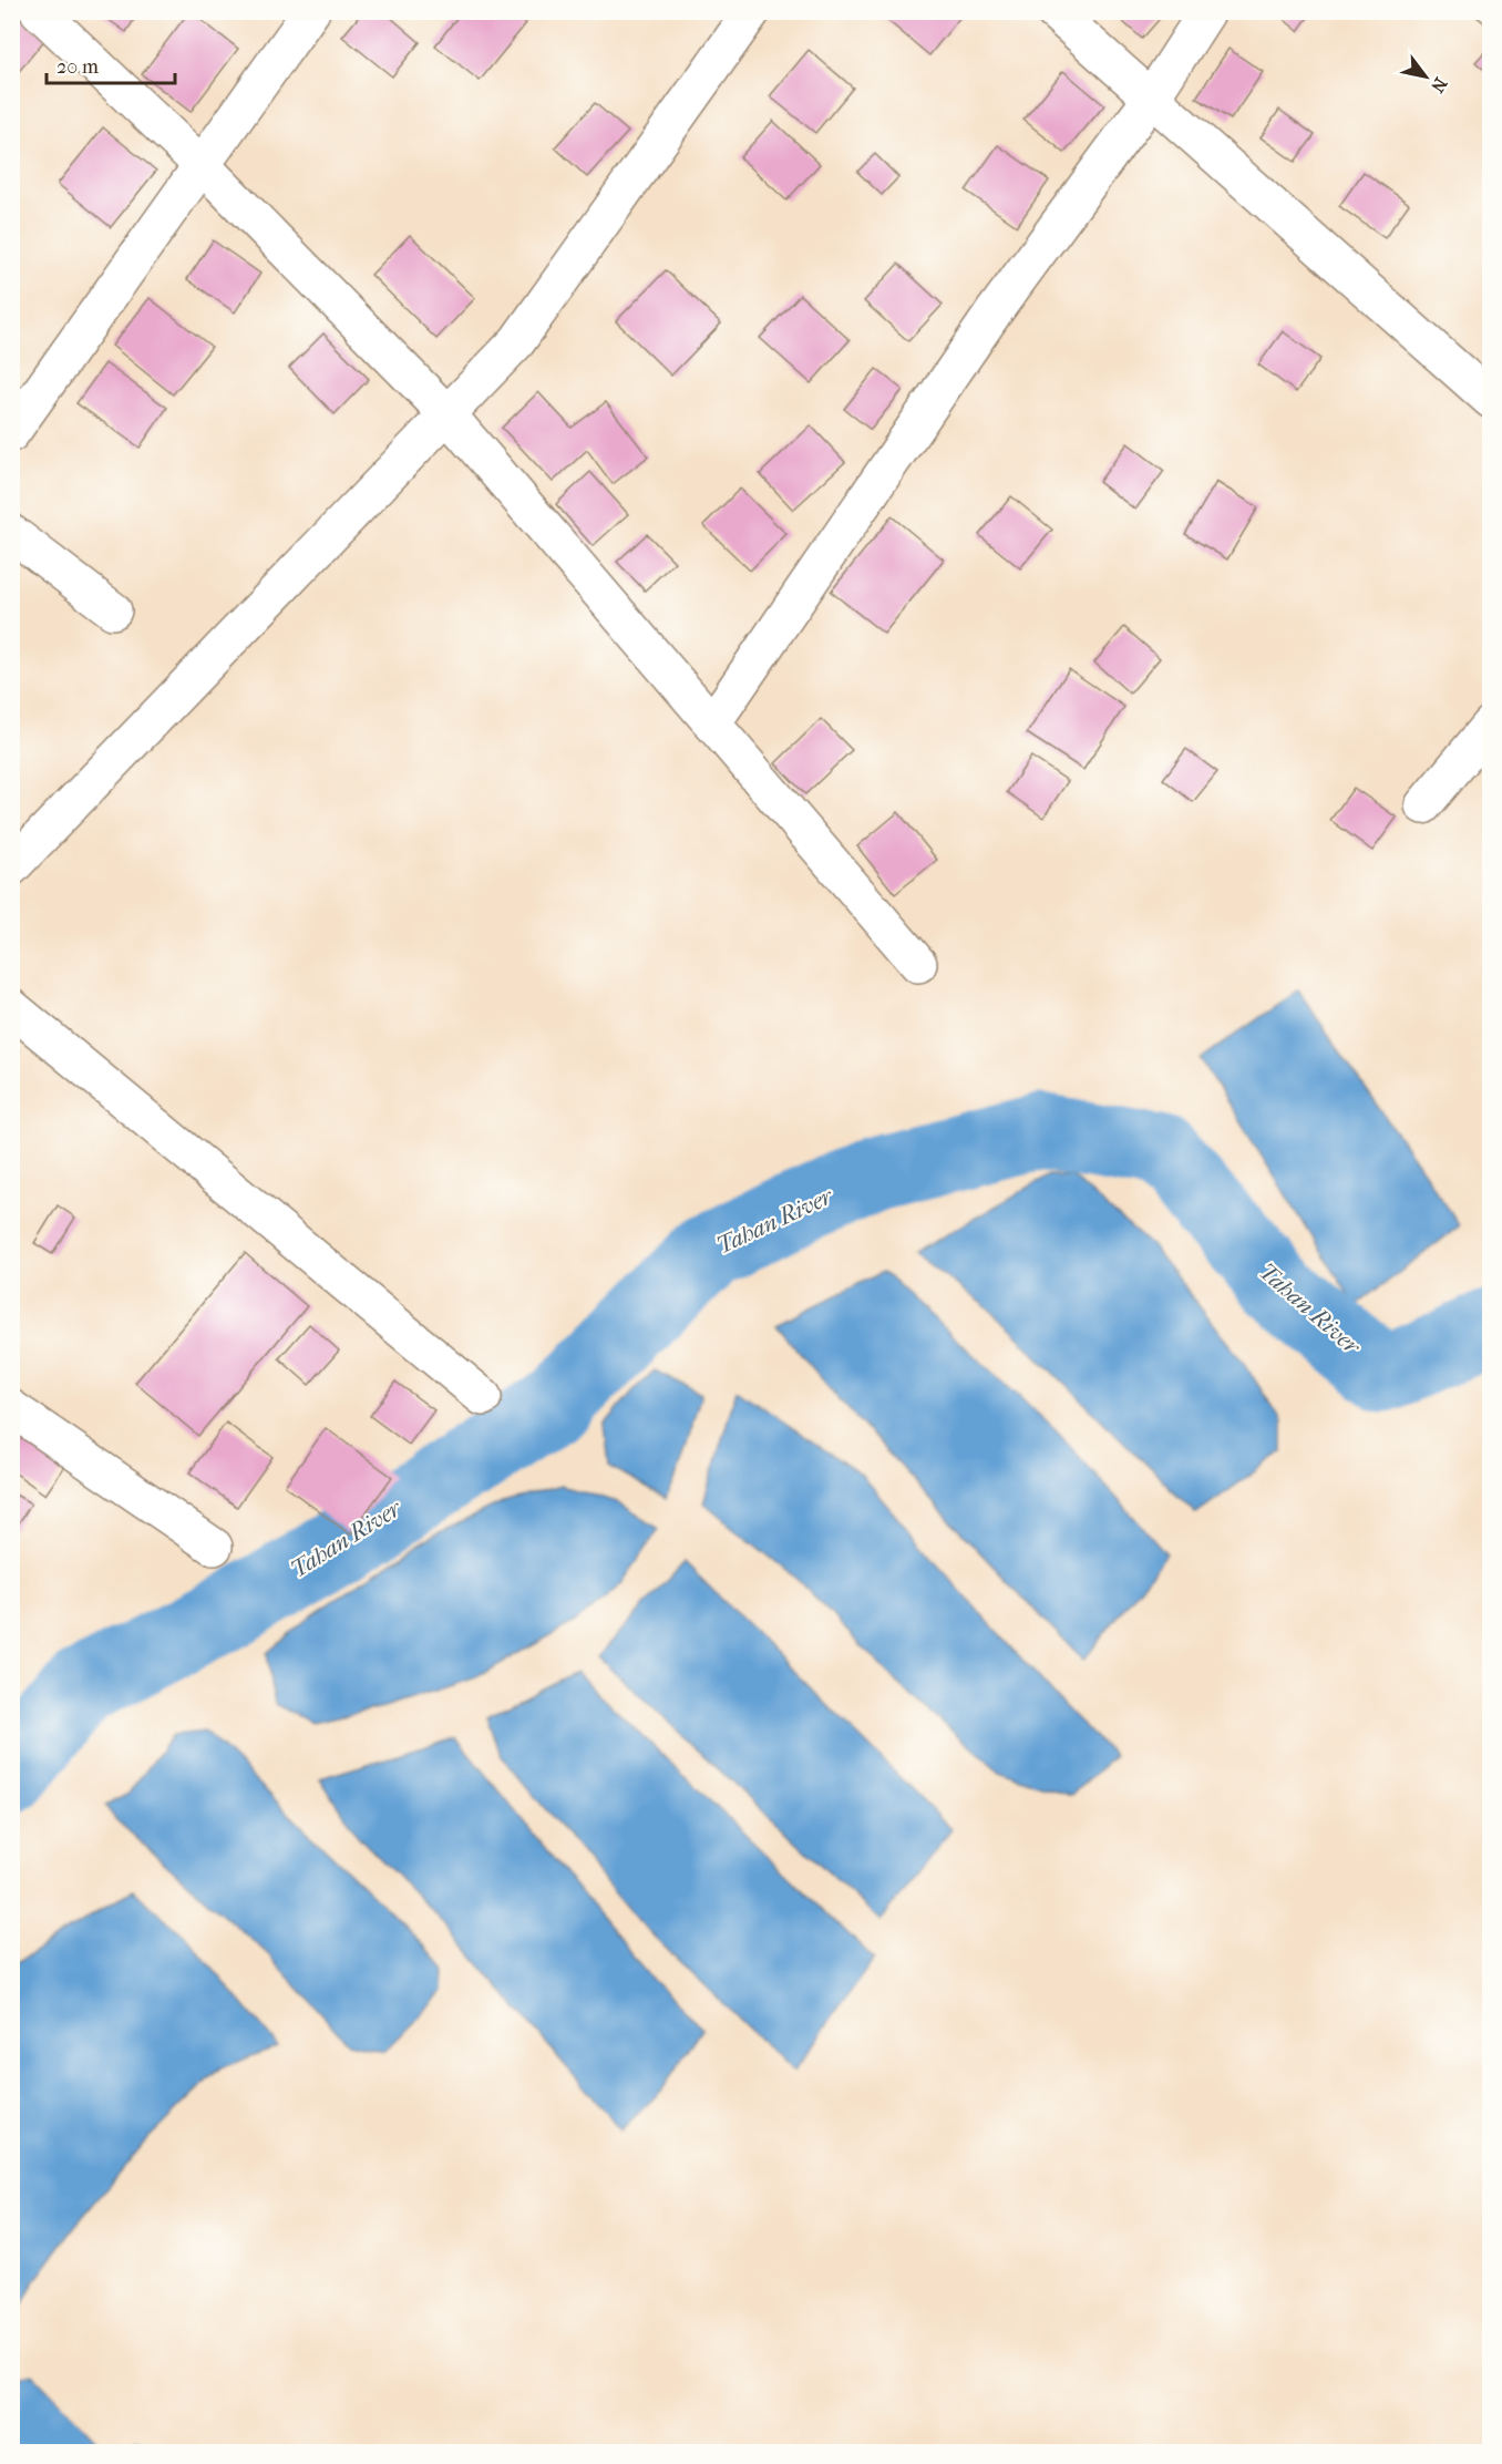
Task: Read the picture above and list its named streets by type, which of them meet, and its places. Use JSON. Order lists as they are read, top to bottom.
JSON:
{
  "water": ["Tahan River"],
  "scale_bar": "20 m",
  "north": "bottom right"
}
